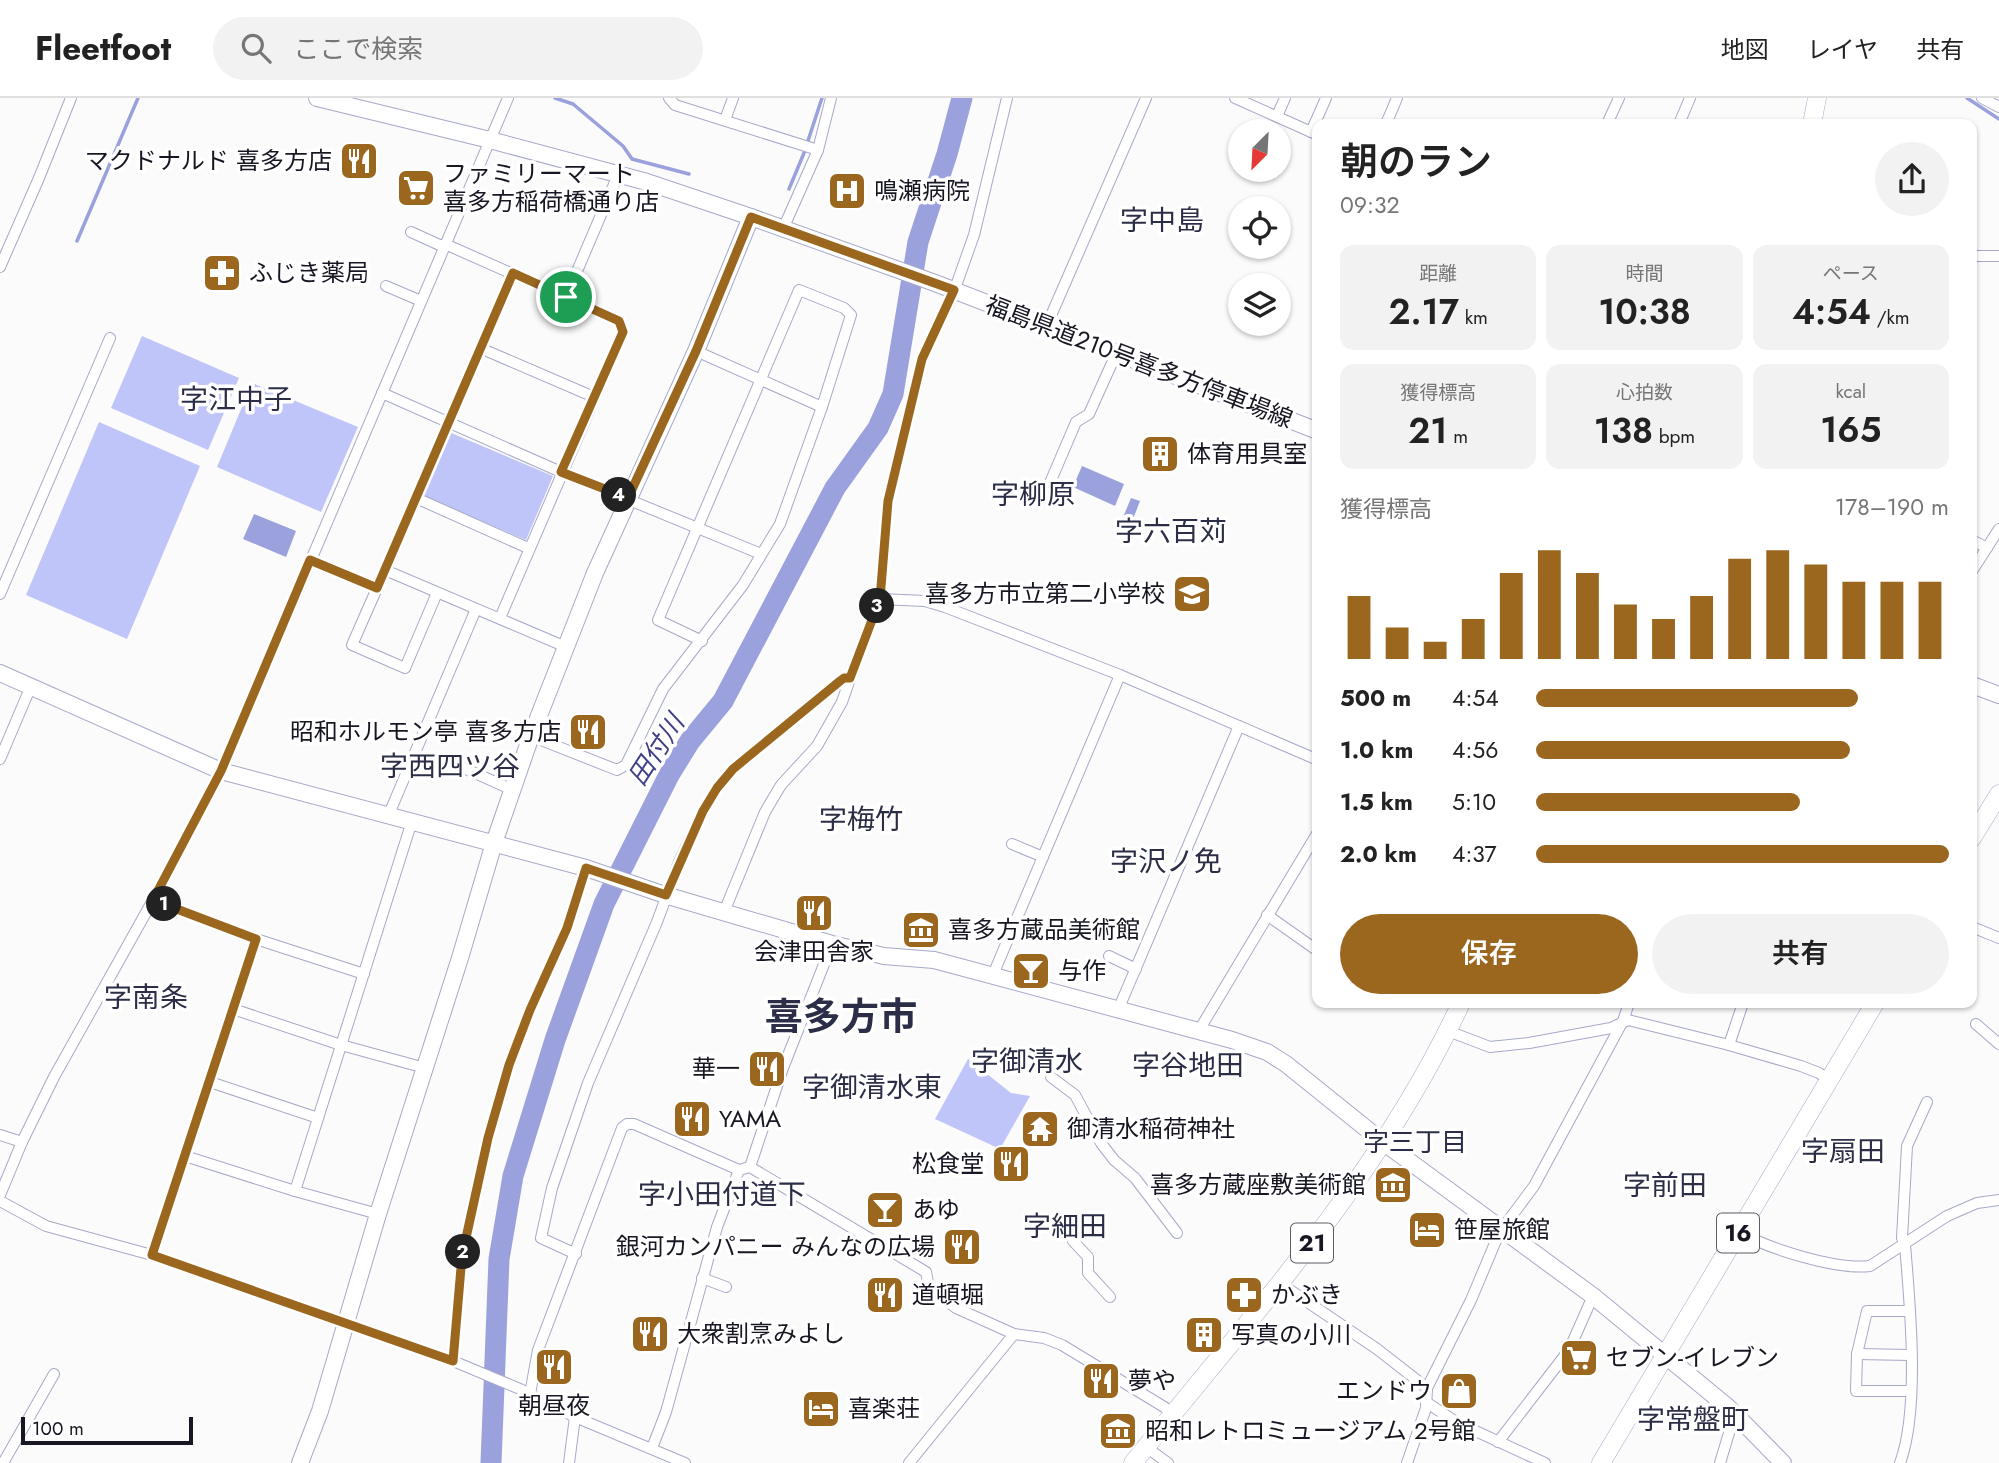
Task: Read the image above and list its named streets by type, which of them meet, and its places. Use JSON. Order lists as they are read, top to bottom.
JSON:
{
  "streets": {
    "main road": ["16", "21"],
    "street": ["福島県道210号喜多方停車場線"]
  },
  "districts": [
    "字中島",
    "字江中子",
    "字柳原",
    "字六百苅",
    "字西四ツ谷",
    "字梅竹",
    "字沢ノ免",
    "字南条",
    "喜多方市",
    "字御清水",
    "字谷地田",
    "字御清水東",
    "字三丁目",
    "字扇田",
    "字前田",
    "字小田付道下",
    "字細田",
    "字常盤町"
  ],
  "water": ["田付川"],
  "places": {
    "restaurant": [
      "マクドナルド 喜多方店",
      "昭和ホルモン亭 喜多方店",
      "会津田舎家",
      "華一",
      "YAMA",
      "松食堂",
      "銀河カンパニー みんなの広場",
      "道頓堀",
      "大衆割烹みよし",
      "朝昼夜",
      "夢や"
    ],
    "supermarket": ["ファミリーマート 喜多方稲荷橋通り店", "セブン-イレブン"],
    "hospital": ["鳴瀬病院"],
    "pharmacy": ["ふじき薬局", "かぶき"],
    "building": ["体育用具室", "写真の小川"],
    "school or university": ["喜多方市立第二小学校"],
    "museum": ["喜多方蔵品美術館", "喜多方蔵座敷美術館", "昭和レトロミュージアム 2号館"],
    "bar": ["与作", "あゆ"],
    "temple": ["御清水稲荷神社"],
    "hotel": ["笹屋旅館", "喜楽荘"],
    "shop": ["エンドウ"]
  },
  "scale_bar": "100 m",
  "north": "bottom left",
  "page": {
    "header": "Fleetfoot",
    "search": "ここで検索",
    "nav": ["地図", "レイヤ", "共有"],
    "heading": ["朝のラン", "09:32"],
    "stats": [
      ["距離", "2.17 km"],
      ["時間", "10:38"],
      ["ペース", "4:54 /km"],
      ["獲得標高", "21 m"],
      ["心拍数", "138 bpm"],
      ["kcal", "165"]
    ],
    "chart": ["獲得標高", "178–190 m"],
    "pins": [
      "4",
      "3",
      "1",
      "2"
    ],
    "list": [
      {
        "name": "500 m",
        "note": "4:54"
      },
      {
        "name": "1.0 km",
        "note": "4:56"
      },
      {
        "name": "1.5 km",
        "note": "5:10"
      },
      {
        "name": "2.0 km",
        "note": "4:37"
      }
    ],
    "buttons": ["保存", "共有"],
    "scale": "100 m"
  }
}
